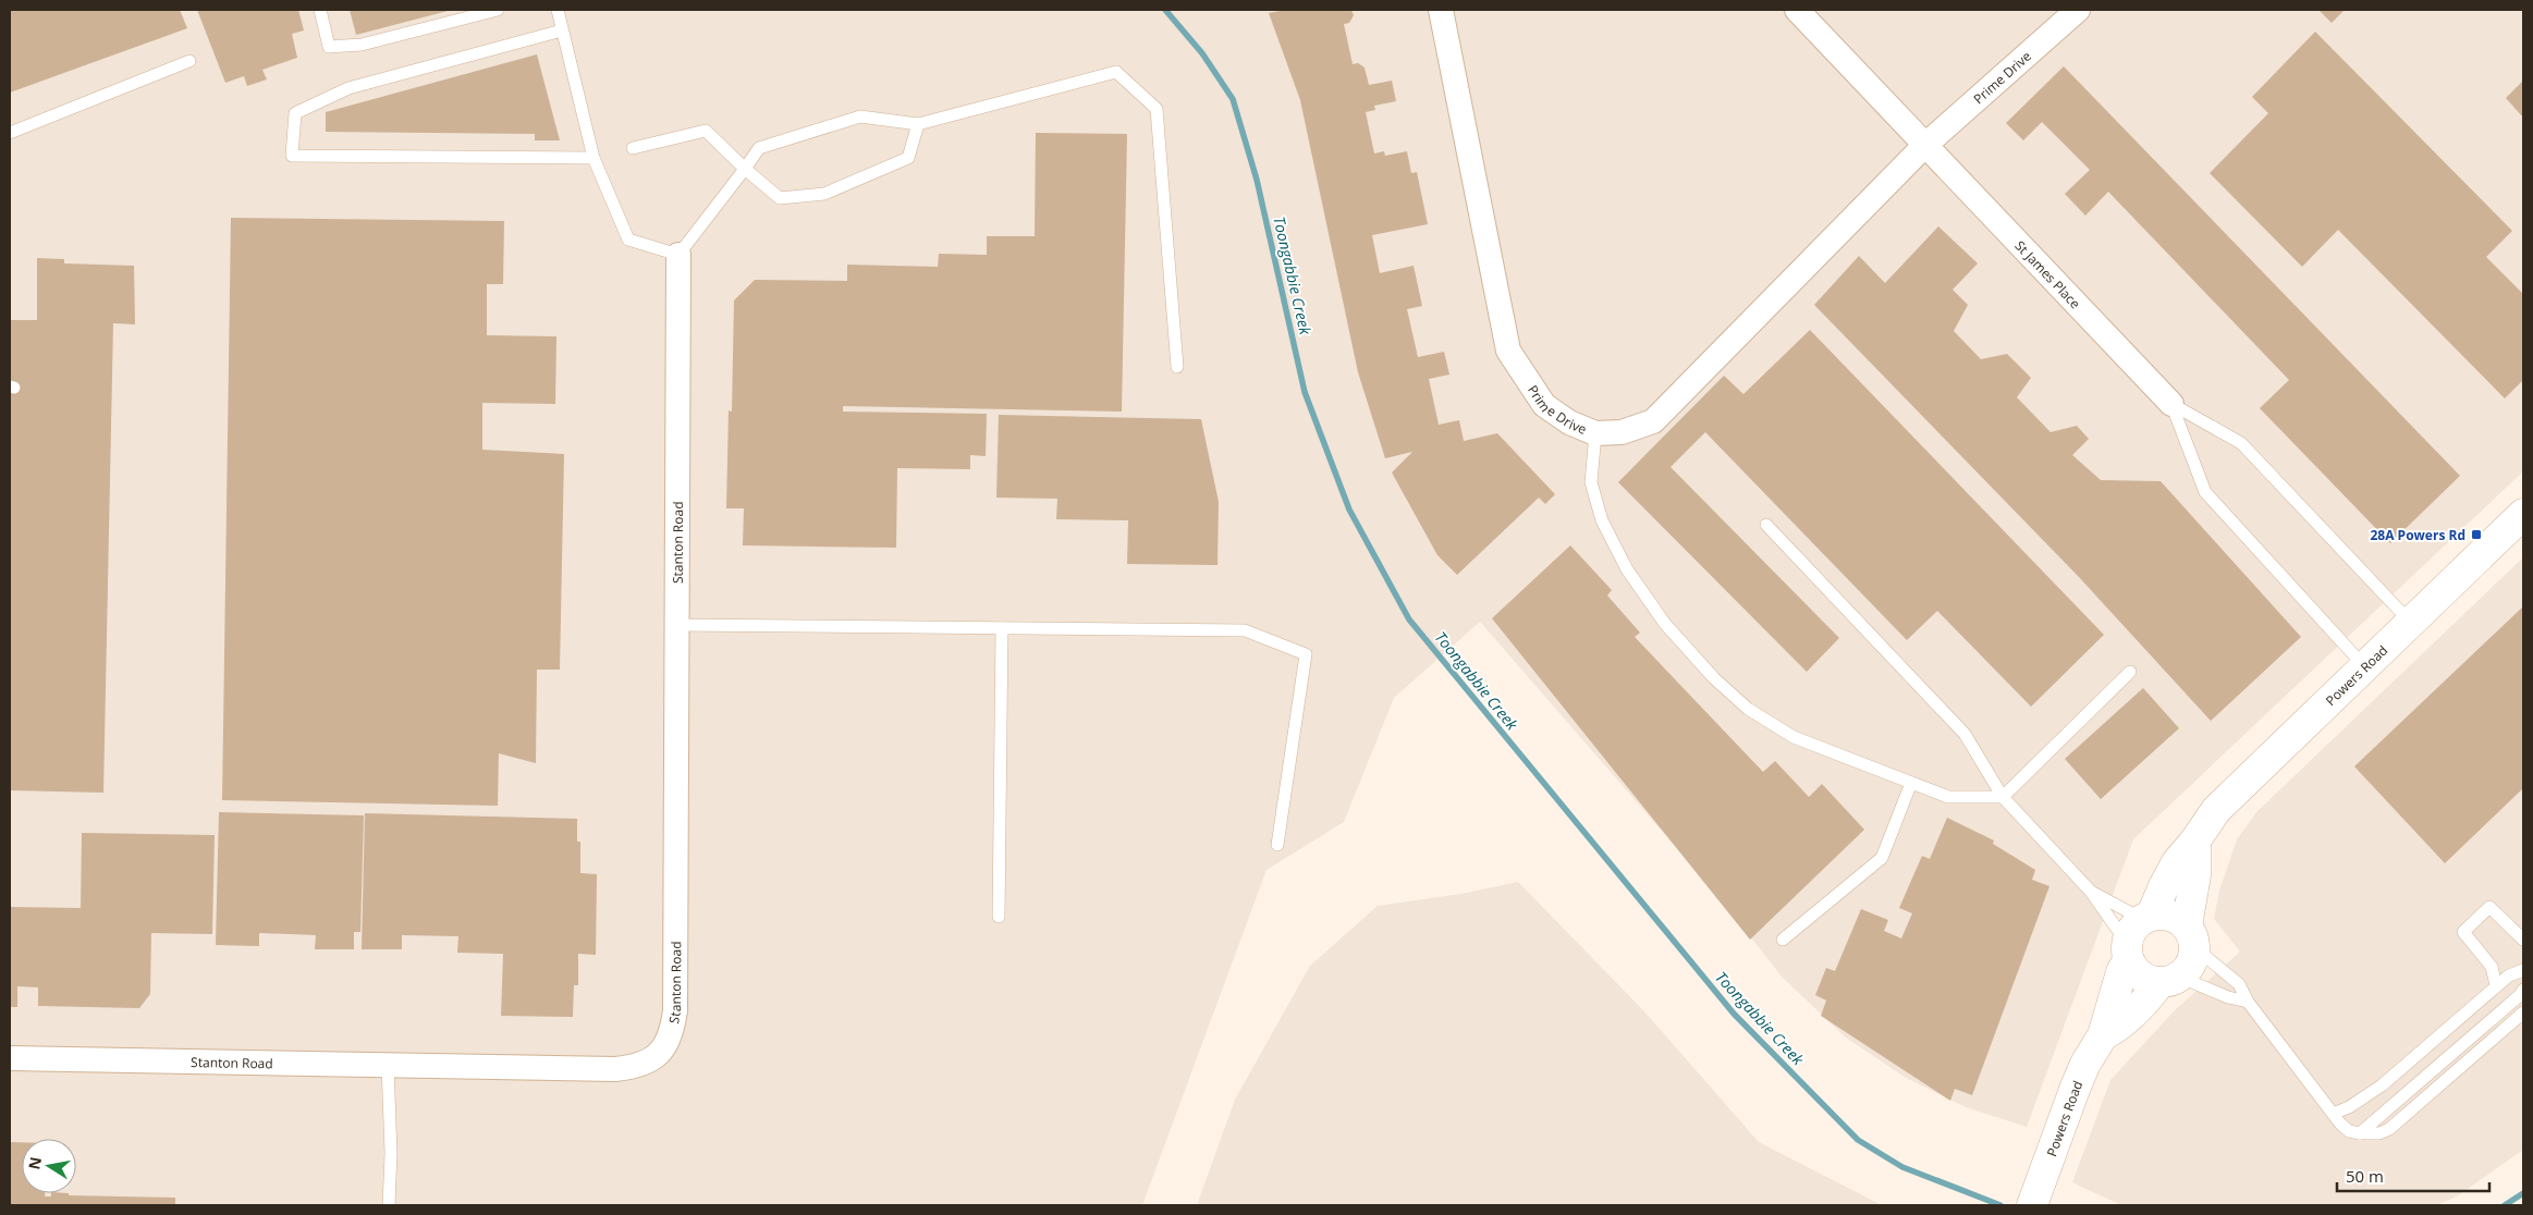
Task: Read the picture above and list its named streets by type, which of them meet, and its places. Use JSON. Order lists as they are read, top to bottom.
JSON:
{
  "streets": {
    "street": [
      "Prime Drive",
      "St James Place",
      "Stanton Road",
      "Powers Road"
    ]
  },
  "crossings": [
    ["Prime Drive", "St James Place"]
  ],
  "water": ["Toongabbie Creek"],
  "places": {
    "transit": ["28A Powers Rd"]
  },
  "scale_bar": "50 m",
  "north": "left"
}
